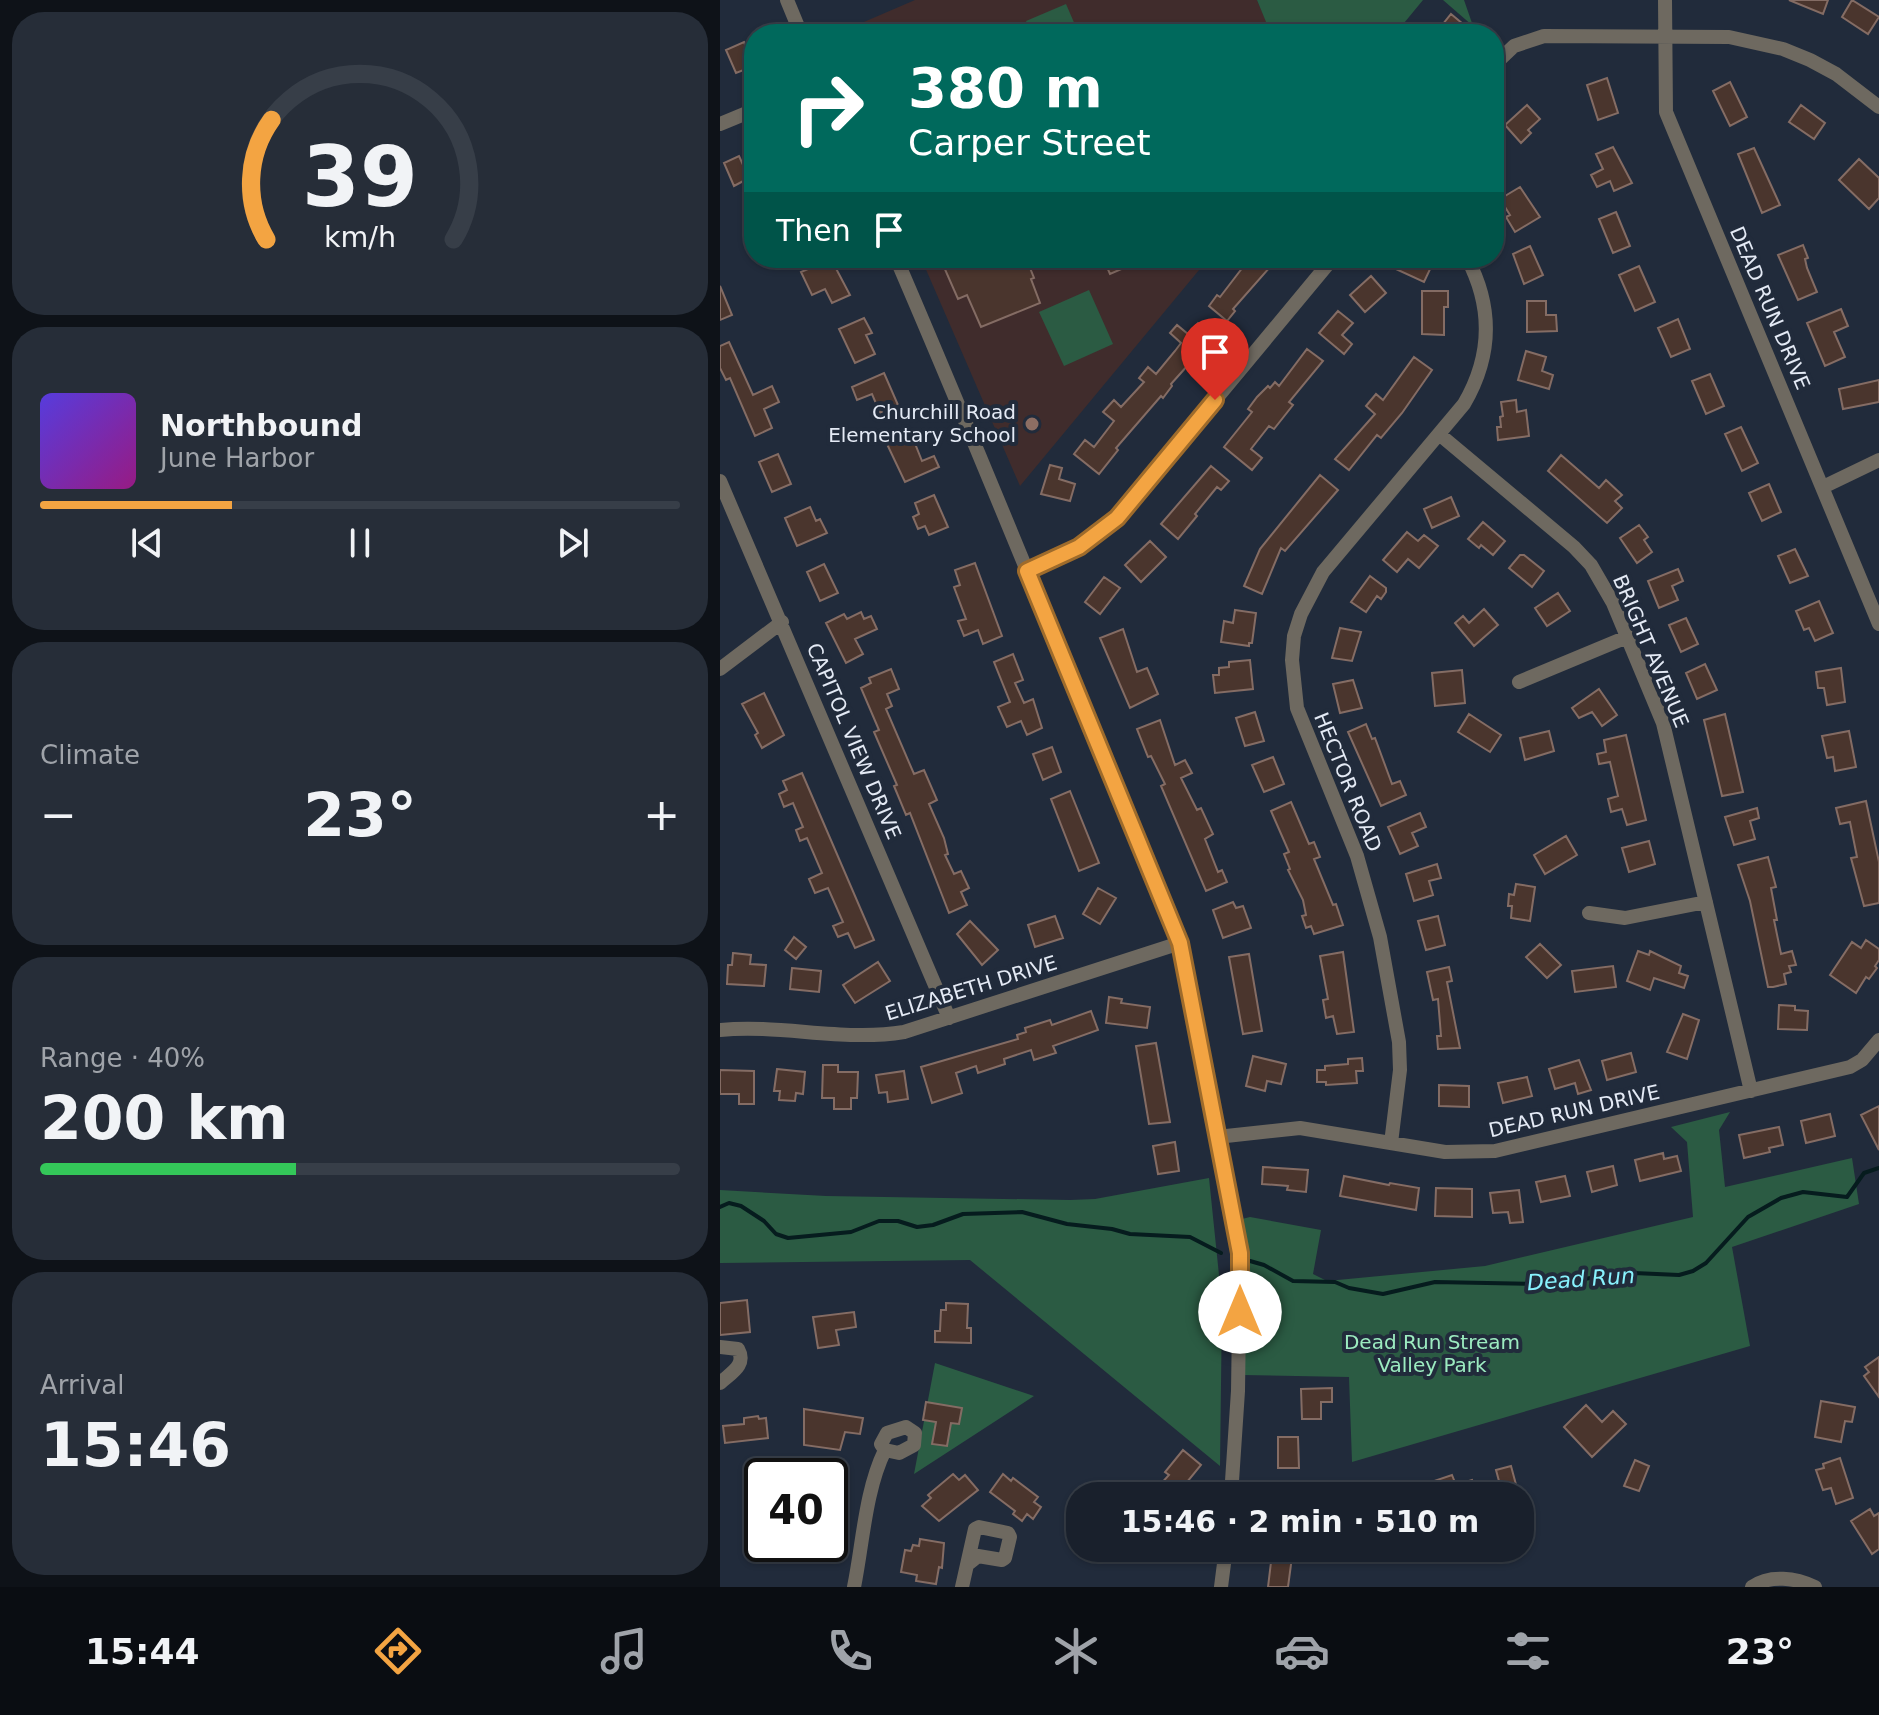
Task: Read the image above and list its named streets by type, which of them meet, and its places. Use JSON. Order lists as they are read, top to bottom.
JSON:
{
  "streets": {
    "street": [
      "DEAD RUN DRIVE",
      "BRIGHT AVENUE",
      "CAPITOL VIEW DRIVE",
      "HECTOR ROAD",
      "ELIZABETH DRIVE"
    ]
  },
  "crossings": [
    ["DEAD RUN DRIVE", "BRIGHT AVENUE"],
    ["DEAD RUN DRIVE", "HECTOR ROAD"],
    ["BRIGHT AVENUE", "HECTOR ROAD"],
    ["CAPITOL VIEW DRIVE", "ELIZABETH DRIVE"]
  ],
  "water": ["Dead Run"],
  "parks": ["Dead Run Stream Valley Park"],
  "places": ["Churchill Road Elementary School"],
  "page": {
    "turn": ["380 m", "Carper Street"],
    "then": "Then",
    "song": ["Northbound", "June Harbor"],
    "tile": [
      "Climate",
      ["Range · 40%", "200 km"],
      ["Arrival", "15:46"]
    ],
    "heat": ["−", "23°", "+"],
    "limit": "40",
    "trip": "15:46 · 2 min · 510 m",
    "tabs": ["15:44", "23°"],
    "gauge": ["39", "km/h"]
  }
}
